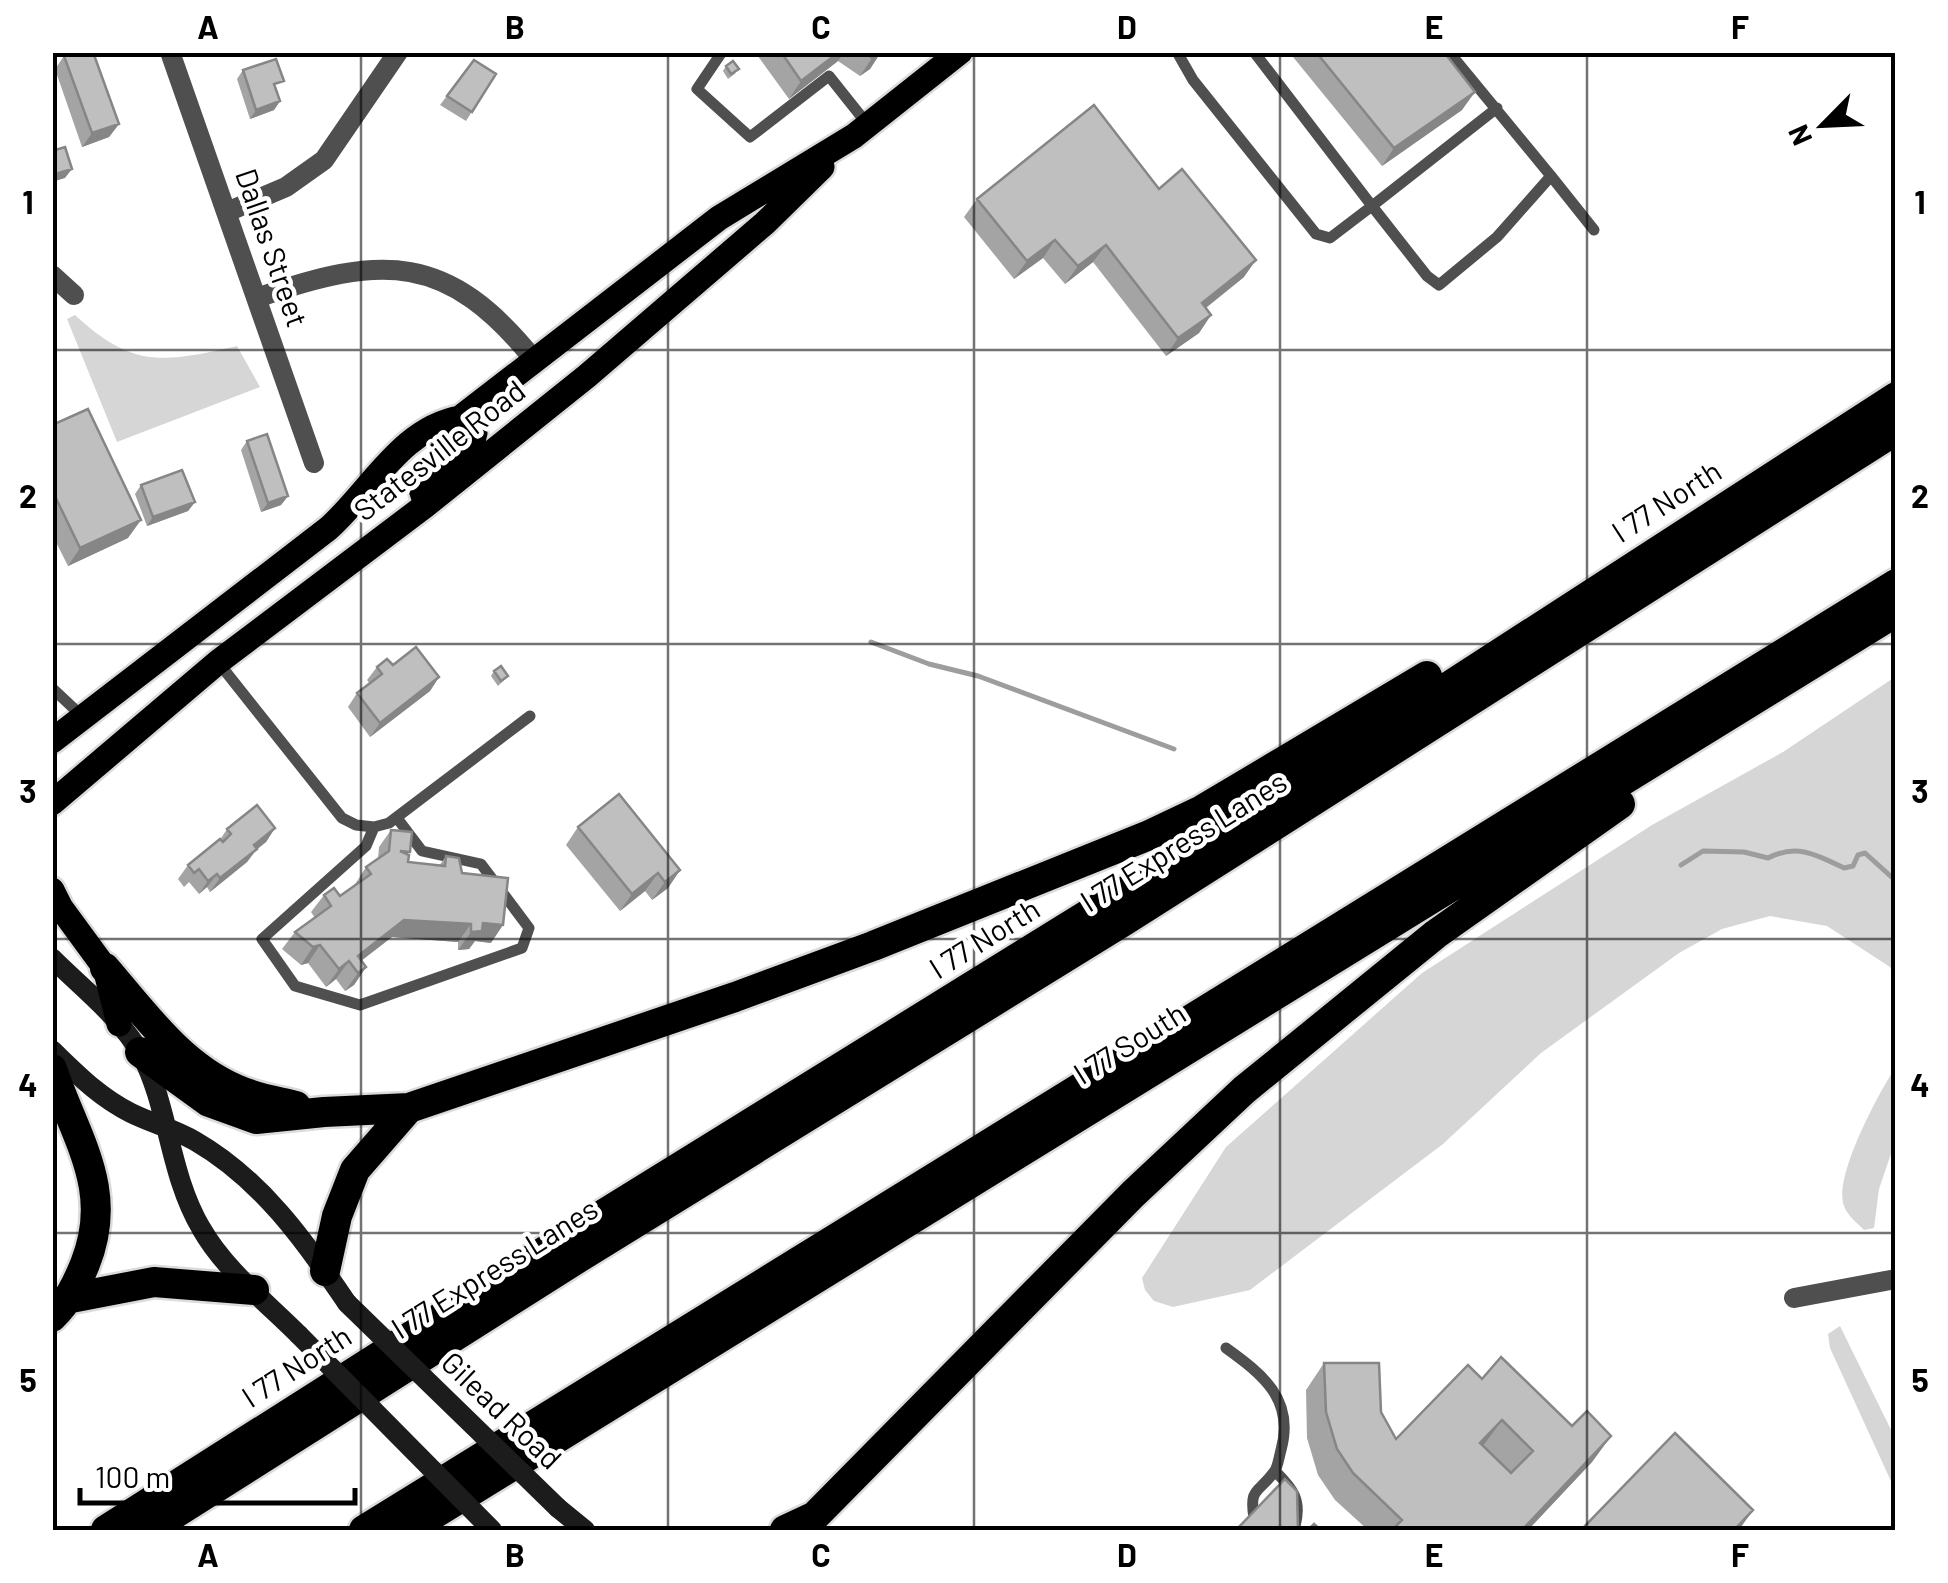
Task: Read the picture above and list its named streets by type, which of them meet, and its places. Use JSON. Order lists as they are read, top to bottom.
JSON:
{
  "streets": {
    "highway": ["I 77 North", "I 77 Express Lanes", "I 77 South"],
    "main road": ["Statesville Road", "Gilead Road"],
    "street": ["Dallas Street"]
  },
  "scale_bar": "100 m",
  "north": "bottom left",
  "grid": {
    "columns": [
      "A",
      "B",
      "C",
      "D",
      "E",
      "F"
    ],
    "rows": [
      "1",
      "2",
      "3",
      "4",
      "5"
    ]
  }
}
